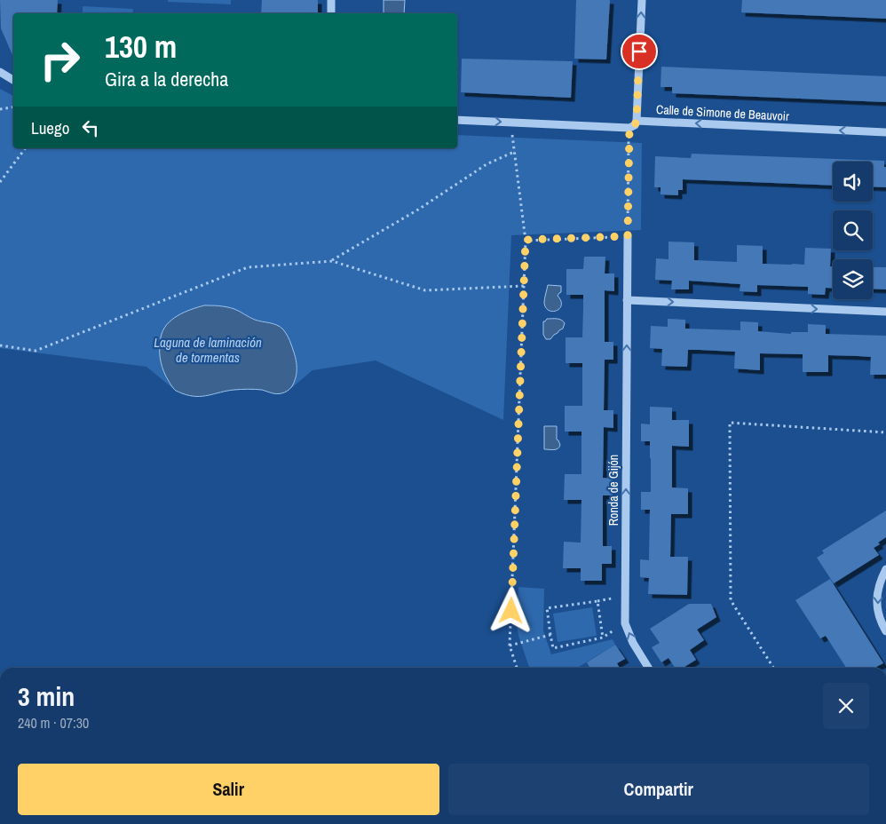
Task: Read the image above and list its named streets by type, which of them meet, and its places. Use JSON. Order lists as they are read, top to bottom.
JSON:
{
  "streets": {
    "street": ["Calle de Simone de Beauvoir", "Ronda de Gijón"]
  },
  "one_way": ["Calle de Simone de Beauvoir", "Ronda de Gijón"],
  "water": ["Laguna de laminación de tormentas"],
  "page": {
    "turn": ["130 m", "Gira a la derecha"],
    "then": "Luego",
    "heading": ["3 min", "240 m · 07:30"],
    "buttons": ["Salir", "Compartir"]
  }
}
